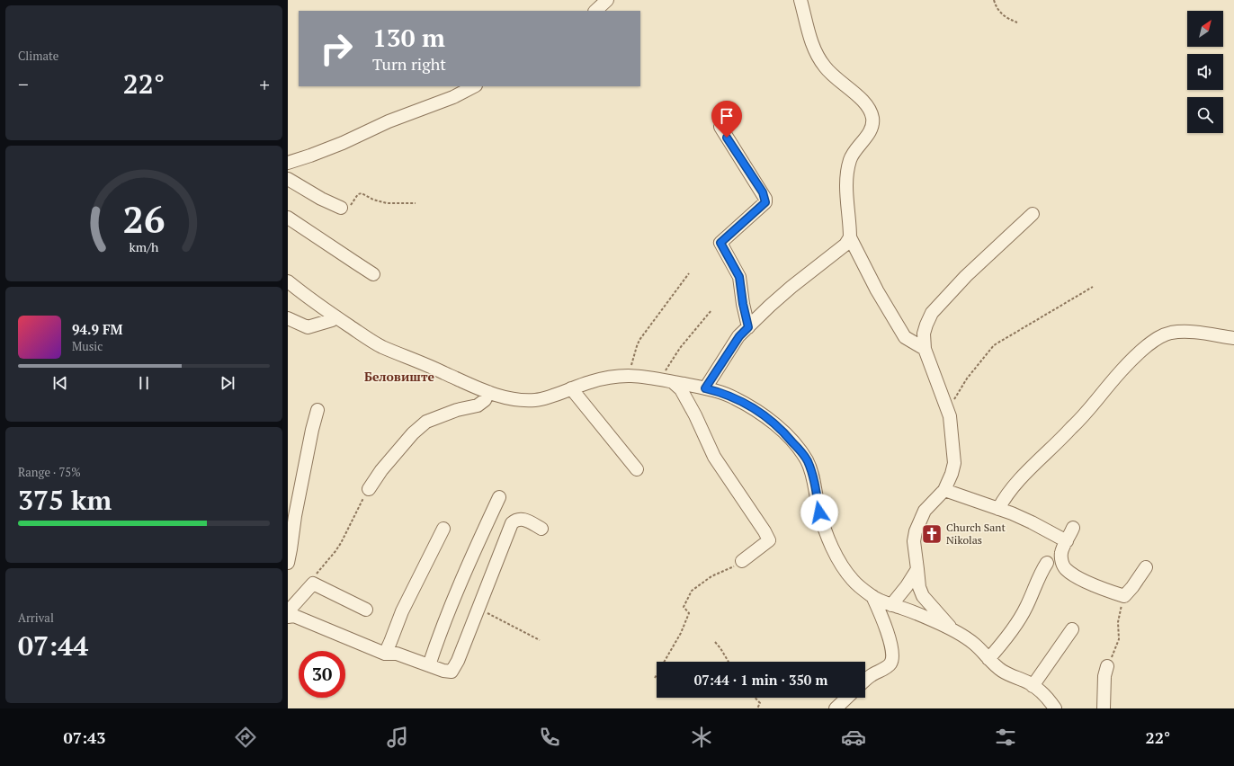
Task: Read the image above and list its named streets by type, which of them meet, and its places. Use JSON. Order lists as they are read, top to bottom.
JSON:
{
  "districts": ["Беловиште"],
  "places": {
    "church": ["Church Sant Nikolas"]
  },
  "north": "top right",
  "page": {
    "tile": [
      "Climate",
      ["Range · 75%", "375 km"],
      ["Arrival", "07:44"]
    ],
    "turn": ["130 m", "Turn right"],
    "heat": ["−", "22°", "+"],
    "song": ["94.9 FM", "Music"],
    "limit": "30",
    "trip": "07:44 · 1 min · 350 m",
    "tabs": ["07:43", "22°"],
    "gauge": ["26", "km/h"]
  }
}
